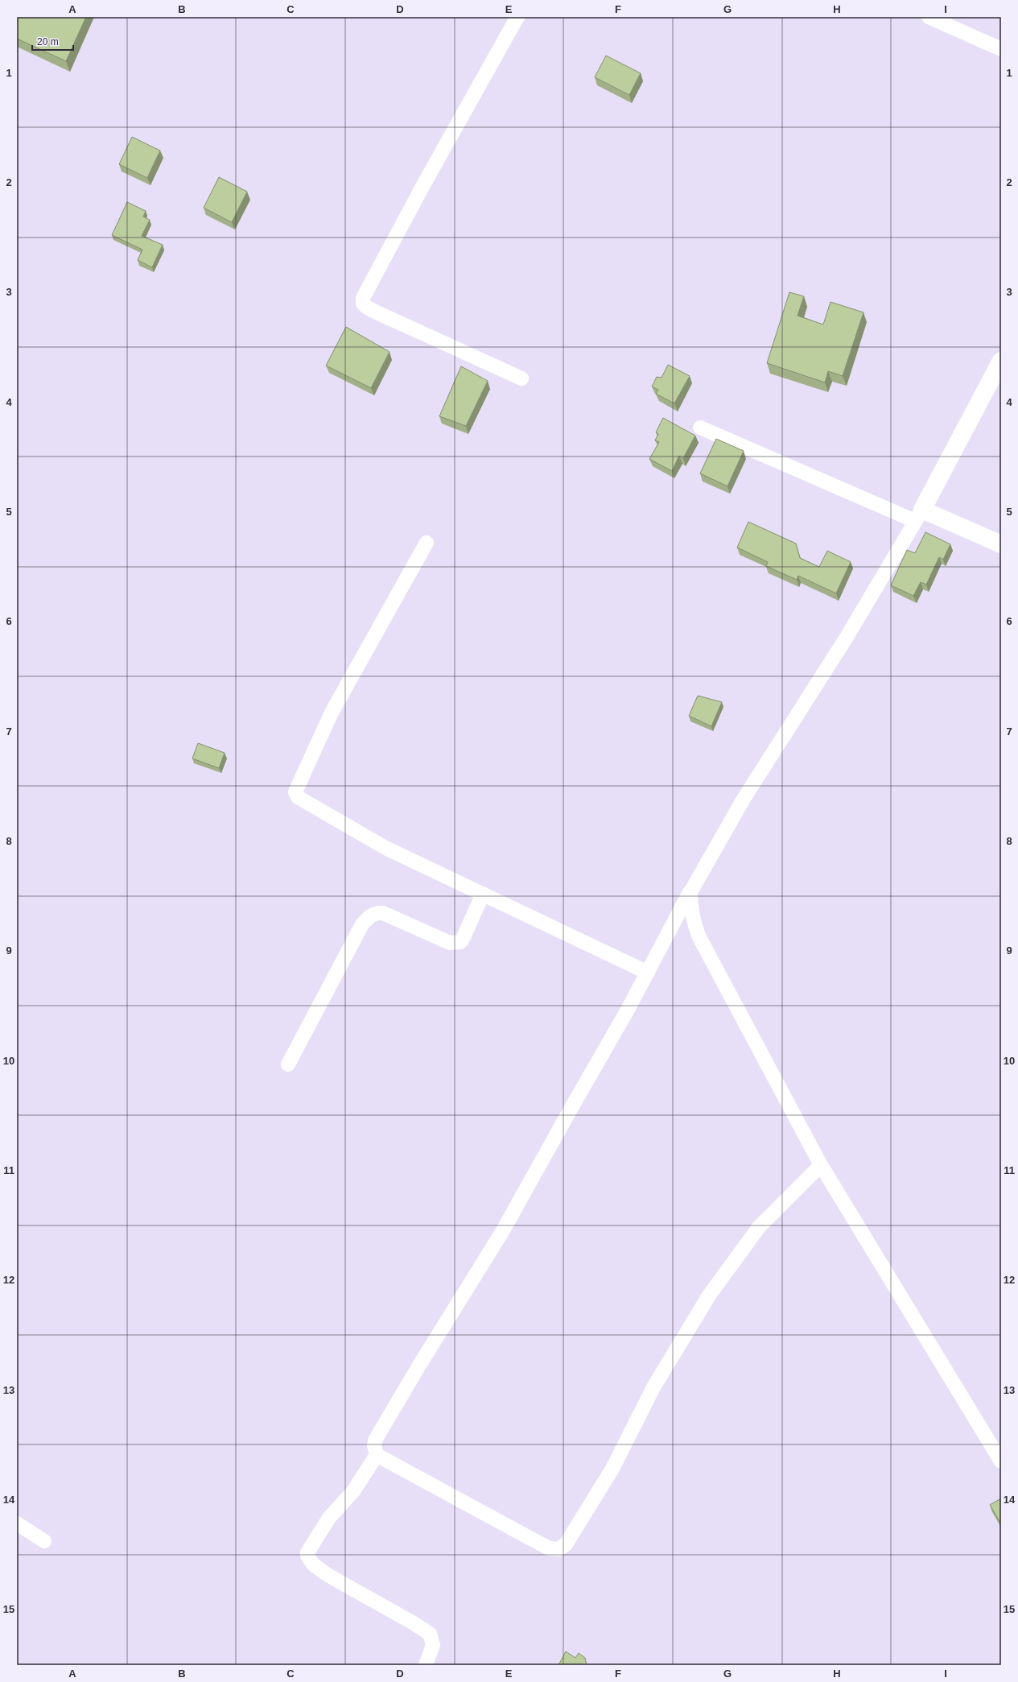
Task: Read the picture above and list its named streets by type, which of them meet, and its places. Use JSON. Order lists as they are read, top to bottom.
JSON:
{
  "scale_bar": "20 m",
  "grid": {
    "columns": [
      "A",
      "B",
      "C",
      "D",
      "E",
      "F",
      "G",
      "H",
      "I"
    ],
    "rows": [
      "1",
      "2",
      "3",
      "4",
      "5",
      "6",
      "7",
      "8",
      "9",
      "10",
      "11",
      "12",
      "13",
      "14",
      "15"
    ]
  }
}
